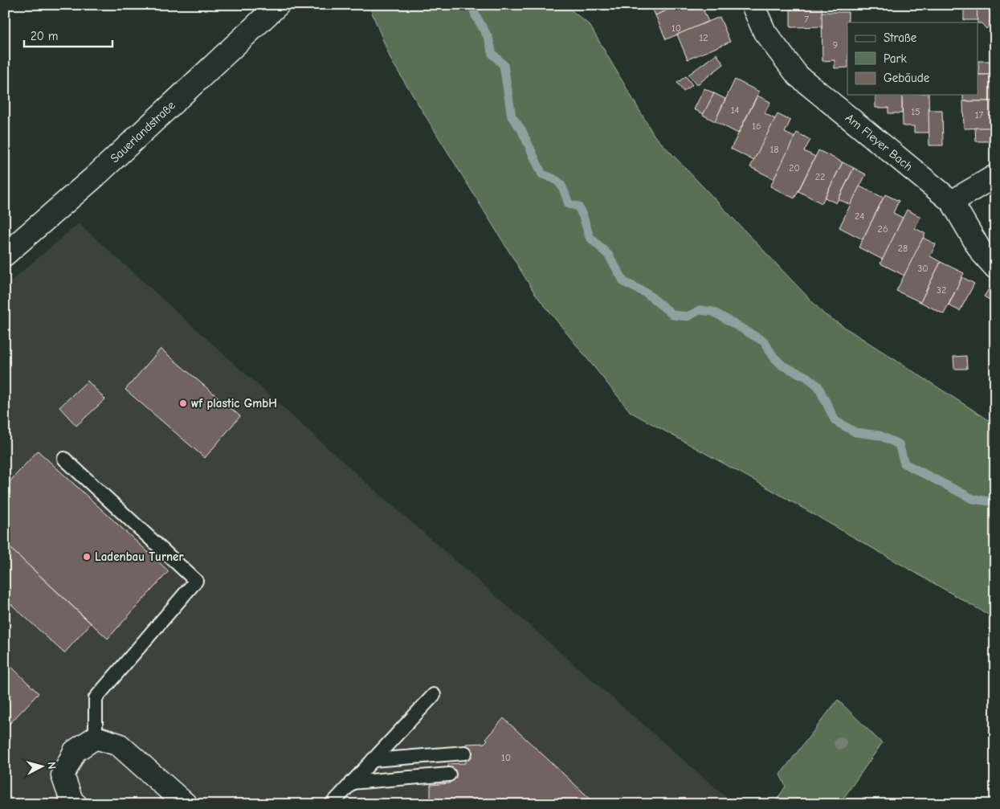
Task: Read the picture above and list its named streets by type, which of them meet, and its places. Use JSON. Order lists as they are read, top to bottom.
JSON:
{
  "streets": {
    "street": ["Sauerlandstraße", "Am Fleyer Bach"]
  },
  "places": ["wf plastic GmbH", "Ladenbau Turner"],
  "house_numbers": [
    "7",
    "10",
    "12",
    "9",
    "14",
    "15",
    "17",
    "16",
    "18",
    "20",
    "22",
    "24",
    "26",
    "28",
    "30",
    "32",
    "10"
  ],
  "legend": ["Straße", "Park", "Gebäude"],
  "scale_bar": "20 m",
  "north": "right"
}
